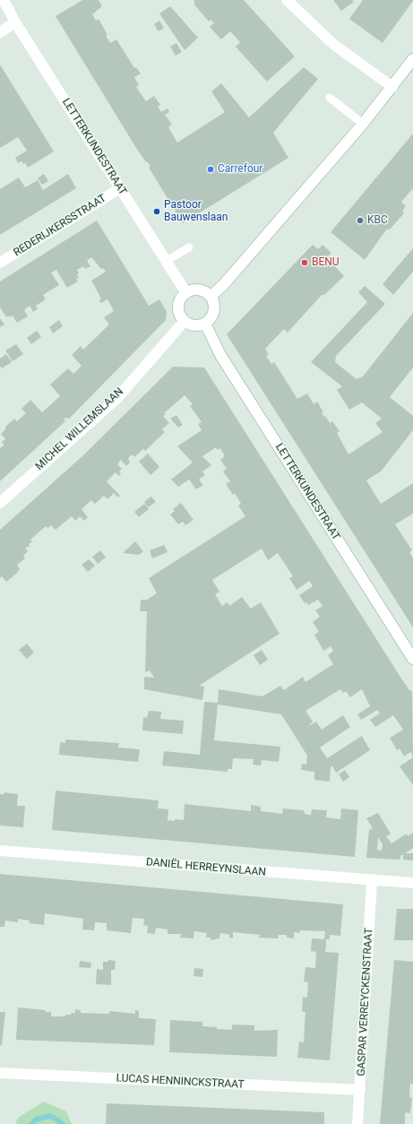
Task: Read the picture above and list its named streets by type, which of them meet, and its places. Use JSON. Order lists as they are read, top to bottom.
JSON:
{
  "streets": {
    "street": [
      "LETTERKUNDESTRAAT",
      "REDERIJKERSSTRAAT",
      "MICHEL WILLEMSLAAN",
      "DANIËL HERREYNSLAAN",
      "GASPAR VERREYCKENSTRAAT",
      "LUCAS HENNINCKSTRAAT"
    ]
  },
  "crossings": [
    ["LETTERKUNDESTRAAT", "REDERIJKERSSTRAAT"],
    ["LETTERKUNDESTRAAT", "MICHEL WILLEMSLAAN"],
    ["DANIËL HERREYNSLAAN", "GASPAR VERREYCKENSTRAAT"],
    ["GASPAR VERREYCKENSTRAAT", "LUCAS HENNINCKSTRAAT"]
  ],
  "places": [
    "Carrefour",
    "Pastoor Bauwenslaan",
    "KBC",
    "BENU"
  ]
}
